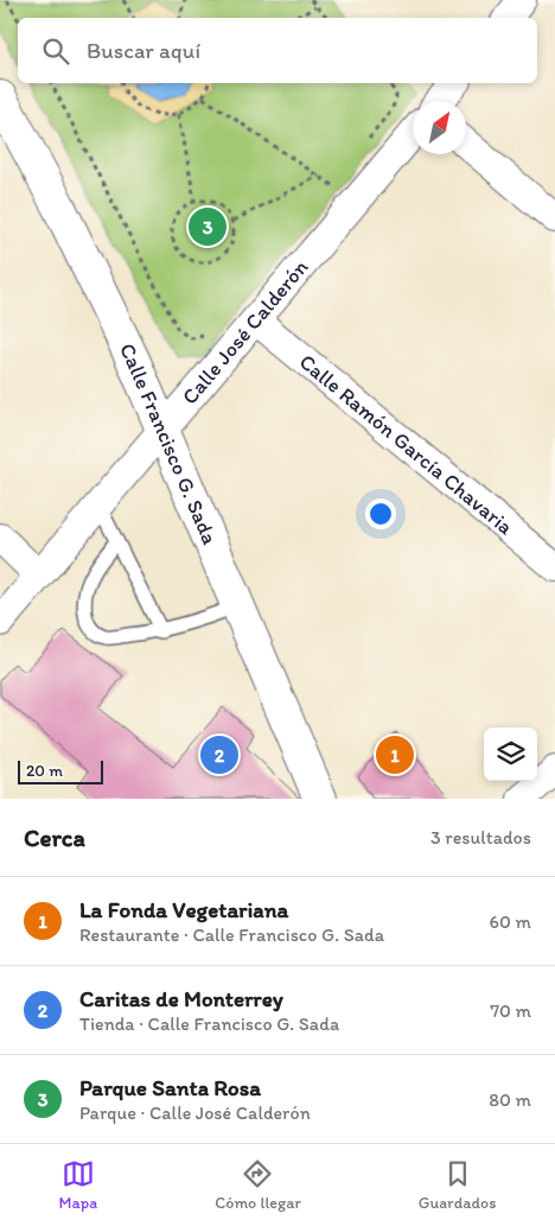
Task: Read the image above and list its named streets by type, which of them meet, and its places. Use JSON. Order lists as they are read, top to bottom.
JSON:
{
  "streets": {
    "street": ["Calle José Calderón", "Calle Francisco G. Sada", "Calle Ramón García Chavaria"]
  },
  "crossings": [
    ["Calle José Calderón", "Calle Francisco G. Sada"],
    ["Calle José Calderón", "Calle Ramón García Chavaria"]
  ],
  "scale_bar": "20 m",
  "north": "top right",
  "page": {
    "search": "Buscar aquí",
    "pins": ["3", "1", "2"],
    "scale": "20 m",
    "heading": ["Cerca", "3 resultados"],
    "list": [
      {
        "mark": "1",
        "name": "La Fonda Vegetariana",
        "note": "Restaurante · Calle Francisco G. Sada",
        "value": "60 m"
      },
      {
        "mark": "2",
        "name": "Caritas de Monterrey",
        "note": "Tienda · Calle Francisco G. Sada",
        "value": "70 m"
      },
      {
        "mark": "3",
        "name": "Parque Santa Rosa",
        "note": "Parque · Calle José Calderón",
        "value": "80 m"
      }
    ],
    "nav": ["Mapa", "Cómo llegar", "Guardados"]
  }
}
